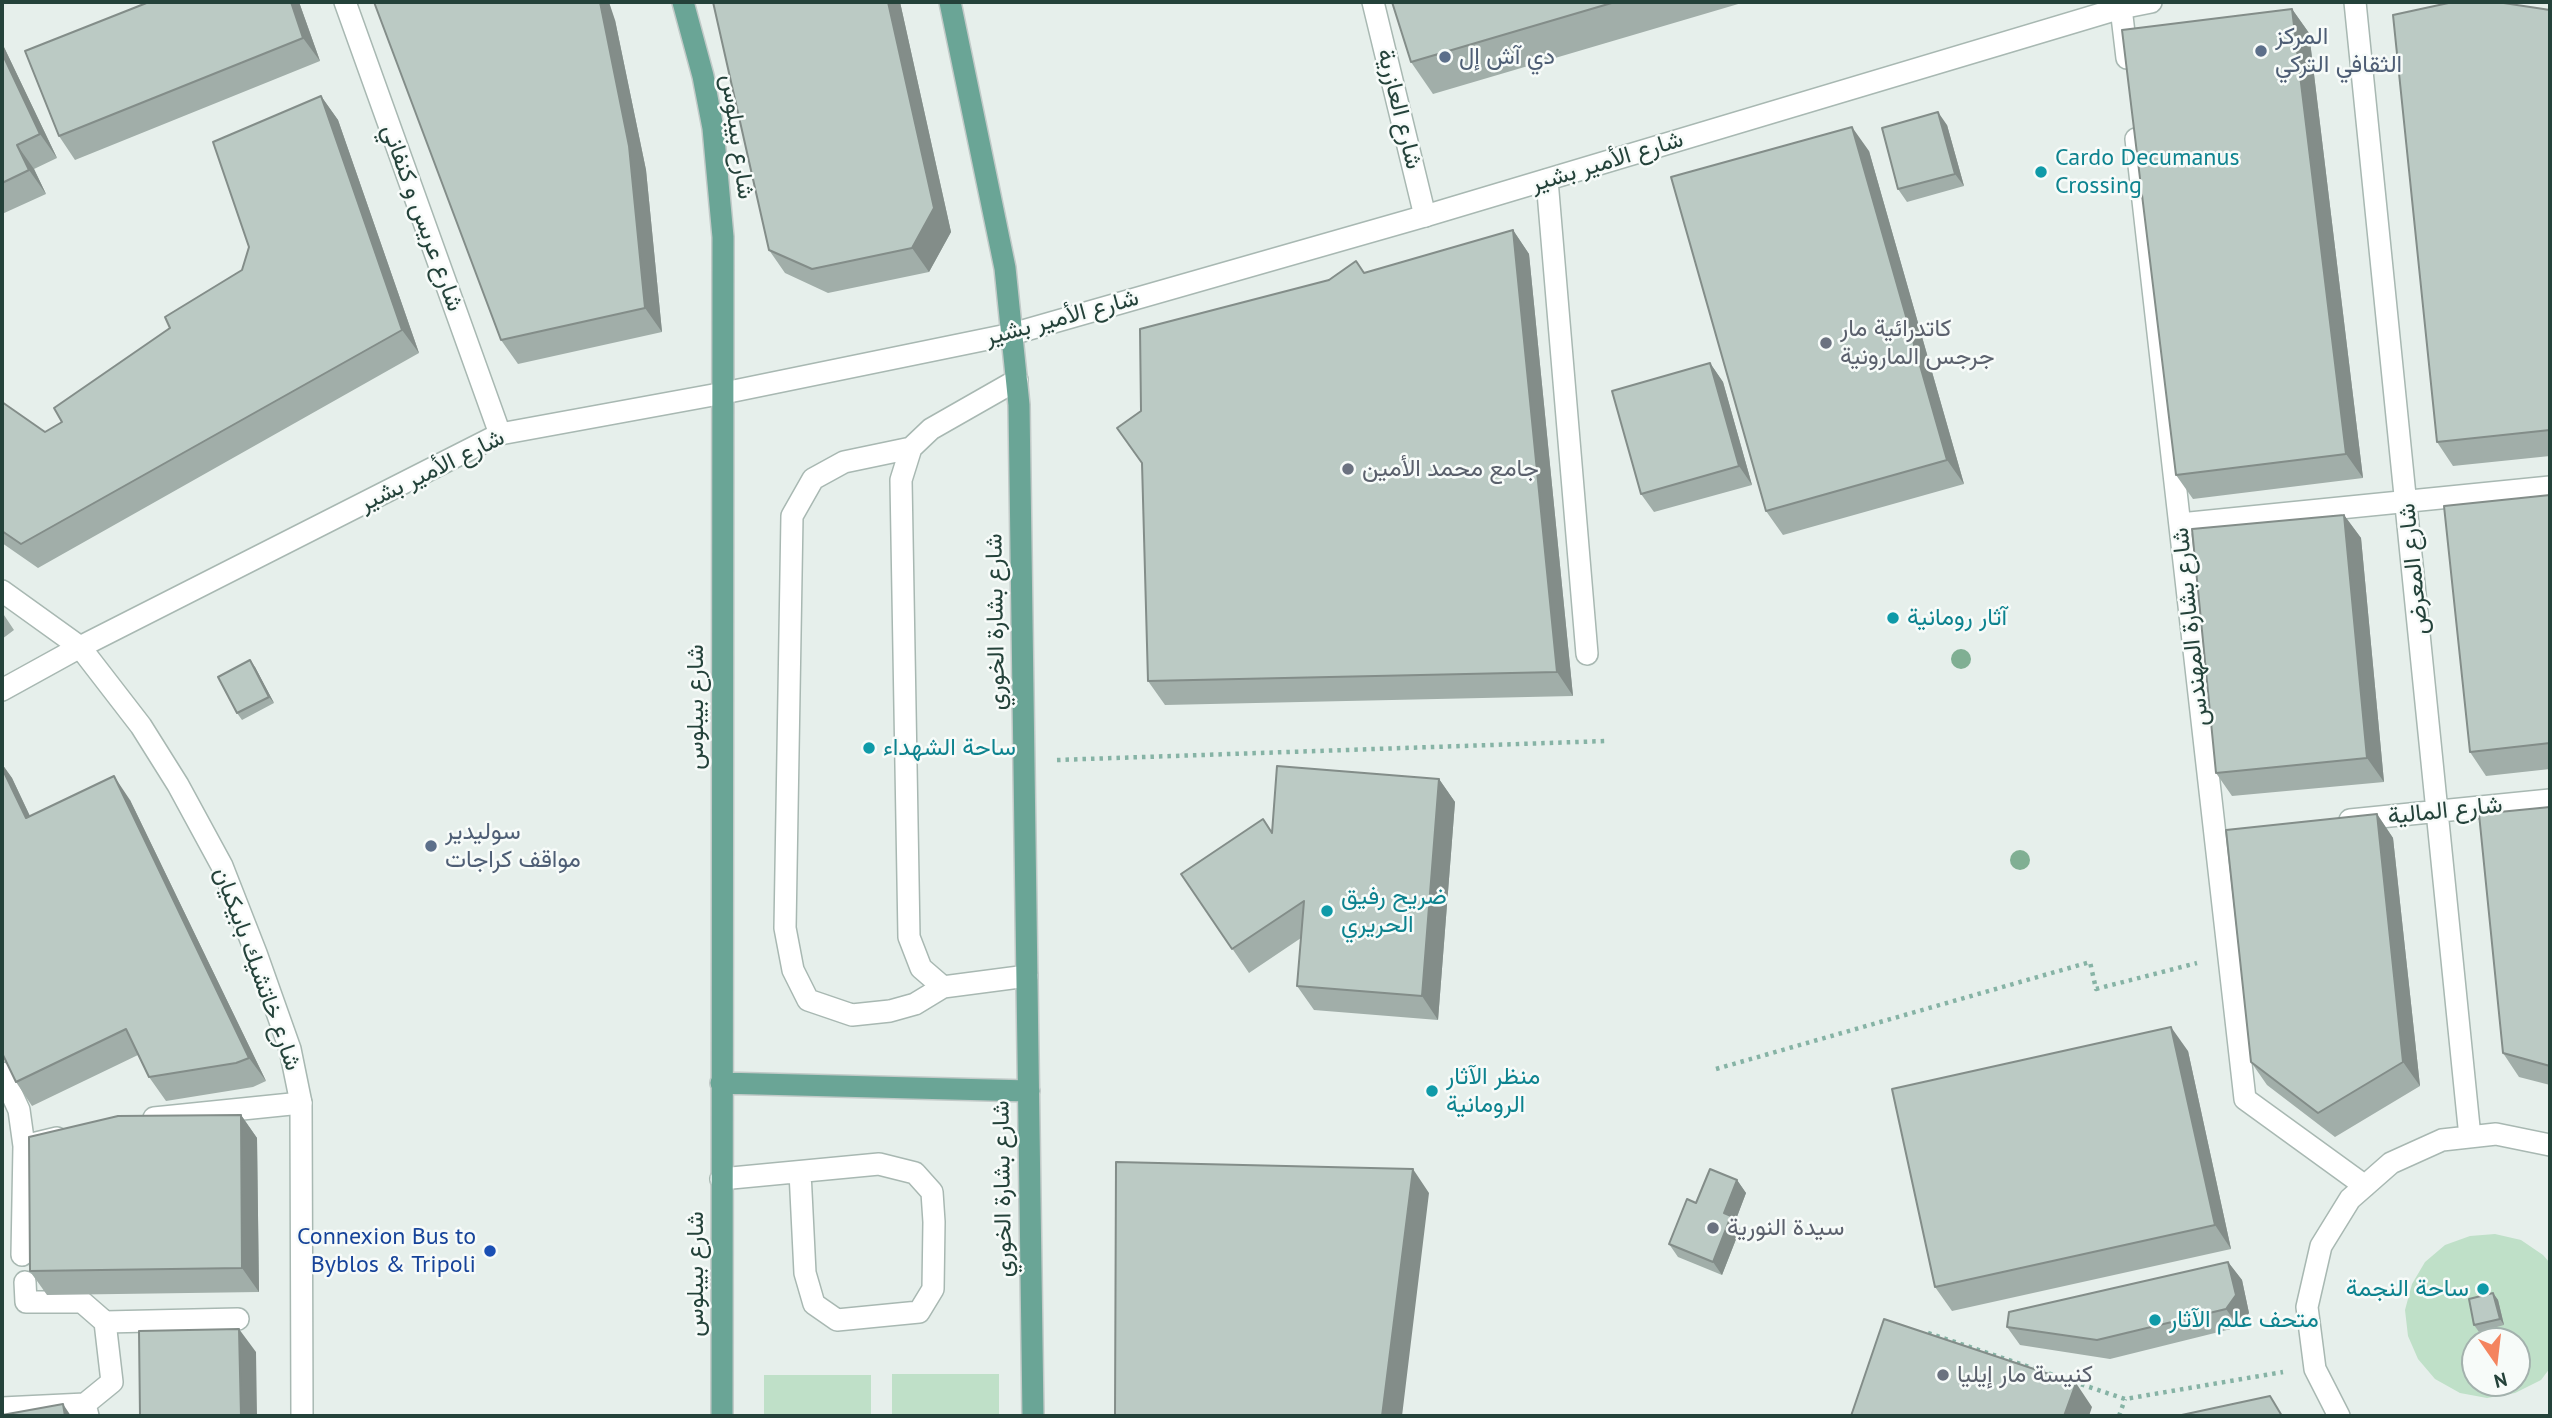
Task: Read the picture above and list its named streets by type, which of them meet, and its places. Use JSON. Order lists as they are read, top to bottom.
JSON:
{
  "streets": {
    "main road": ["شارع بيبلوس", "شارع بشارة الخوري"],
    "street": [
      "شارع العازرية",
      "شارع الأمير بشير",
      "شارع عريس و كنفاني",
      "شارع المعرض",
      "شارع بشارة المهندس",
      "شارع المالية",
      "شارع خاتشيك بابيكيان"
    ]
  },
  "crossings": [
    ["شارع العازرية", "شارع الأمير بشير"],
    ["شارع بيبلوس", "شارع الأمير بشير"],
    ["شارع الأمير بشير", "شارع عريس و كنفاني"],
    ["شارع الأمير بشير", "شارع بشارة الخوري"],
    ["شارع الأمير بشير", "شارع خاتشيك بابيكيان"],
    ["شارع المعرض", "شارع المالية"]
  ],
  "places": [
    "المركز الثقافي التركي",
    "دي آش إل",
    "Cardo Decumanus Crossing",
    "كاتدرائية مار جرجس المارونية",
    "جامع محمد الأمين",
    "آثار رومانية",
    "ساحة الشهداء",
    "سوليدير مواقف كراجات",
    "ضريح رفيق الحريري",
    "منظر الآثار الرومانية",
    "سيدة النورية",
    "Connexion Bus to Byblos & Tripoli",
    "ساحة النجمة",
    "متحف علم الآثار",
    "كنيسة مار إيليا"
  ],
  "north": "bottom"
}
